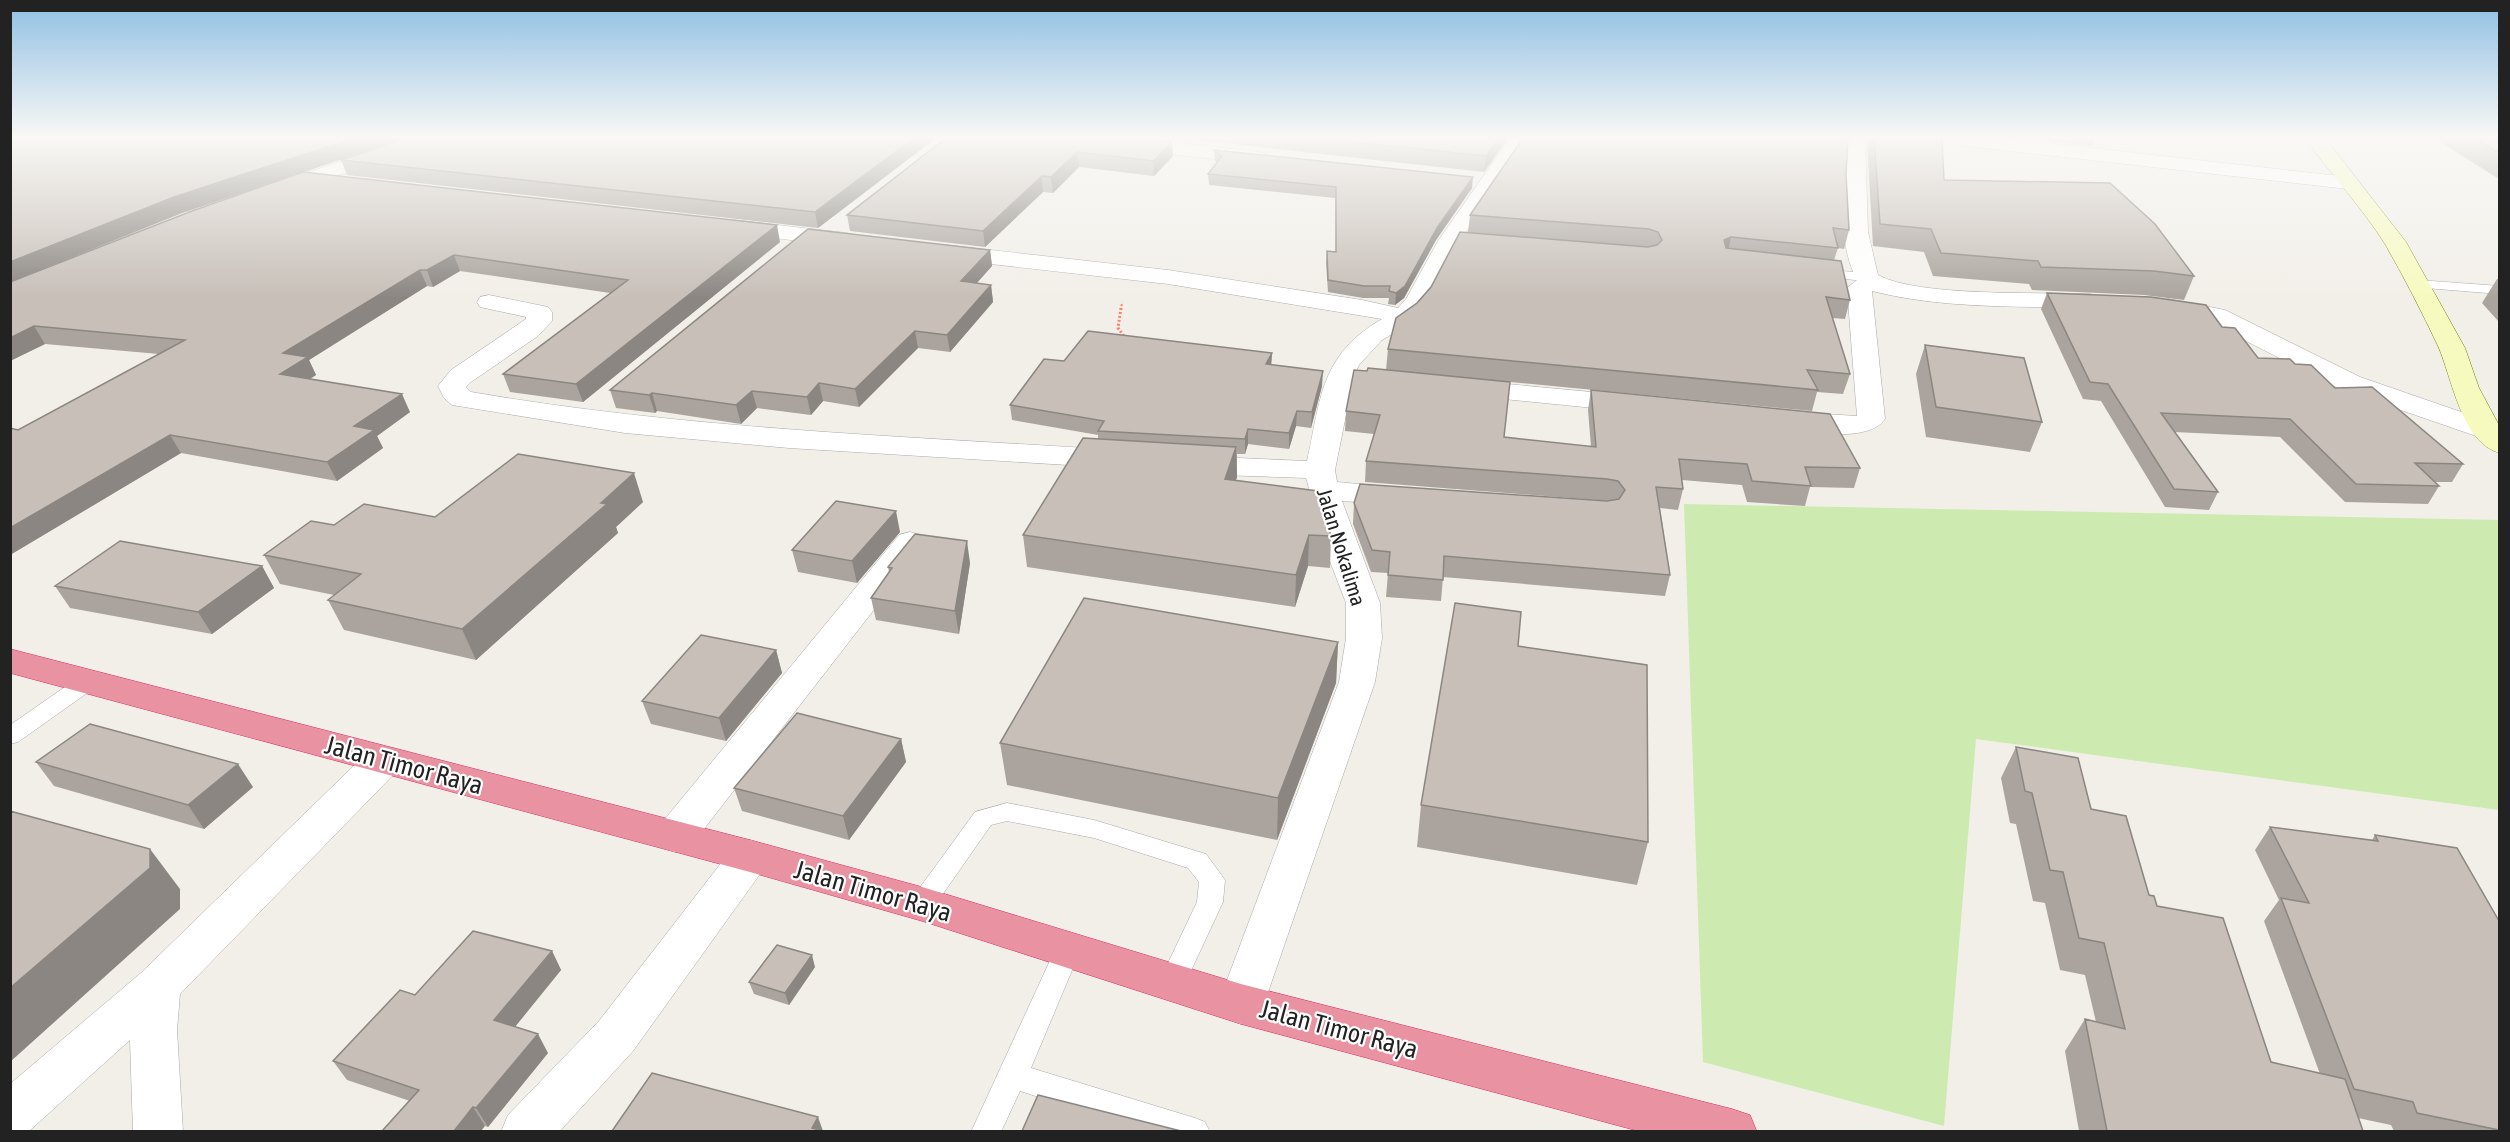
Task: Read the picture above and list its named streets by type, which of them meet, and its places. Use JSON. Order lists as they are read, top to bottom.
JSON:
{
  "streets": {
    "highway": ["Jalan Timor Raya"],
    "street": ["Jalan Nokalima"]
  },
  "crossings": [
    ["Jalan Nokalima", "Jalan Timor Raya"]
  ]
}
